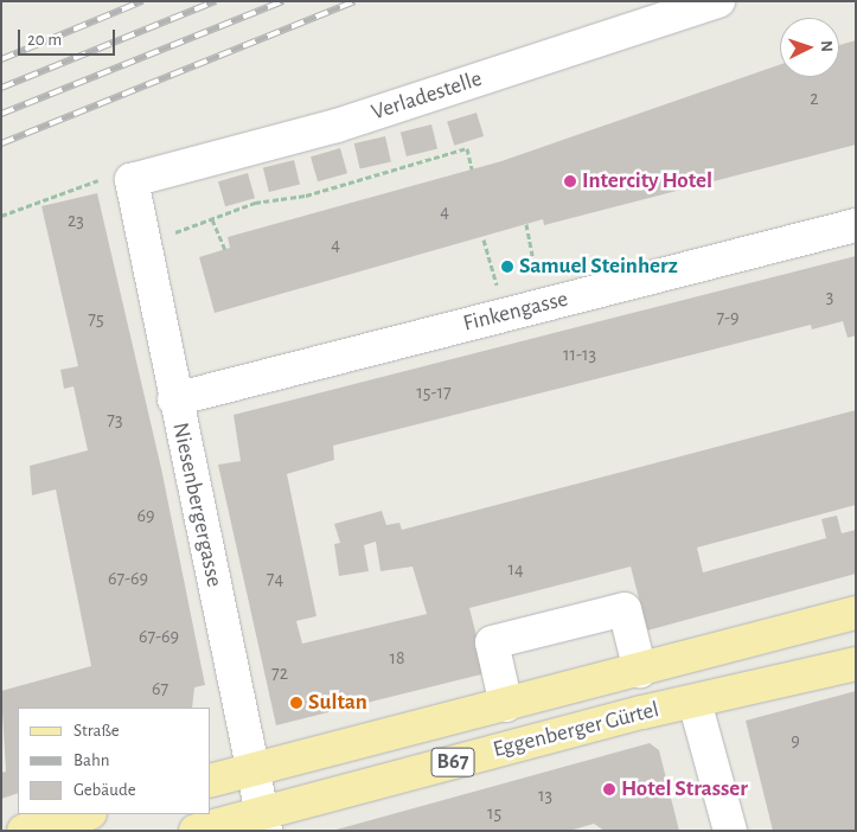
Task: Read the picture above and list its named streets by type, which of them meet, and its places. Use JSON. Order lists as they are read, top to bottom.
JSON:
{
  "streets": {
    "main road": ["Eggenberger Gürtel", "B67"],
    "street": ["Verladestelle", "Finkengasse", "Niesenbergergasse"]
  },
  "crossings": [
    ["Verladestelle", "Niesenbergergasse"],
    ["Finkengasse", "Niesenbergergasse"],
    ["Niesenbergergasse", "Eggenberger Gürtel"]
  ],
  "places": [
    "Intercity Hotel",
    "Samuel Steinherz",
    "Sultan",
    "Hotel Strasser"
  ],
  "house_numbers": [
    "2",
    "4",
    "23",
    "4",
    "3",
    "7-9",
    "75",
    "11-13",
    "15-17",
    "73",
    "69",
    "14",
    "67-69",
    "74",
    "67-69",
    "18",
    "72",
    "67",
    "9",
    "13",
    "15"
  ],
  "legend": ["Straße", "Bahn", "Gebäude"],
  "scale_bar": "20 m",
  "north": "right"
}
